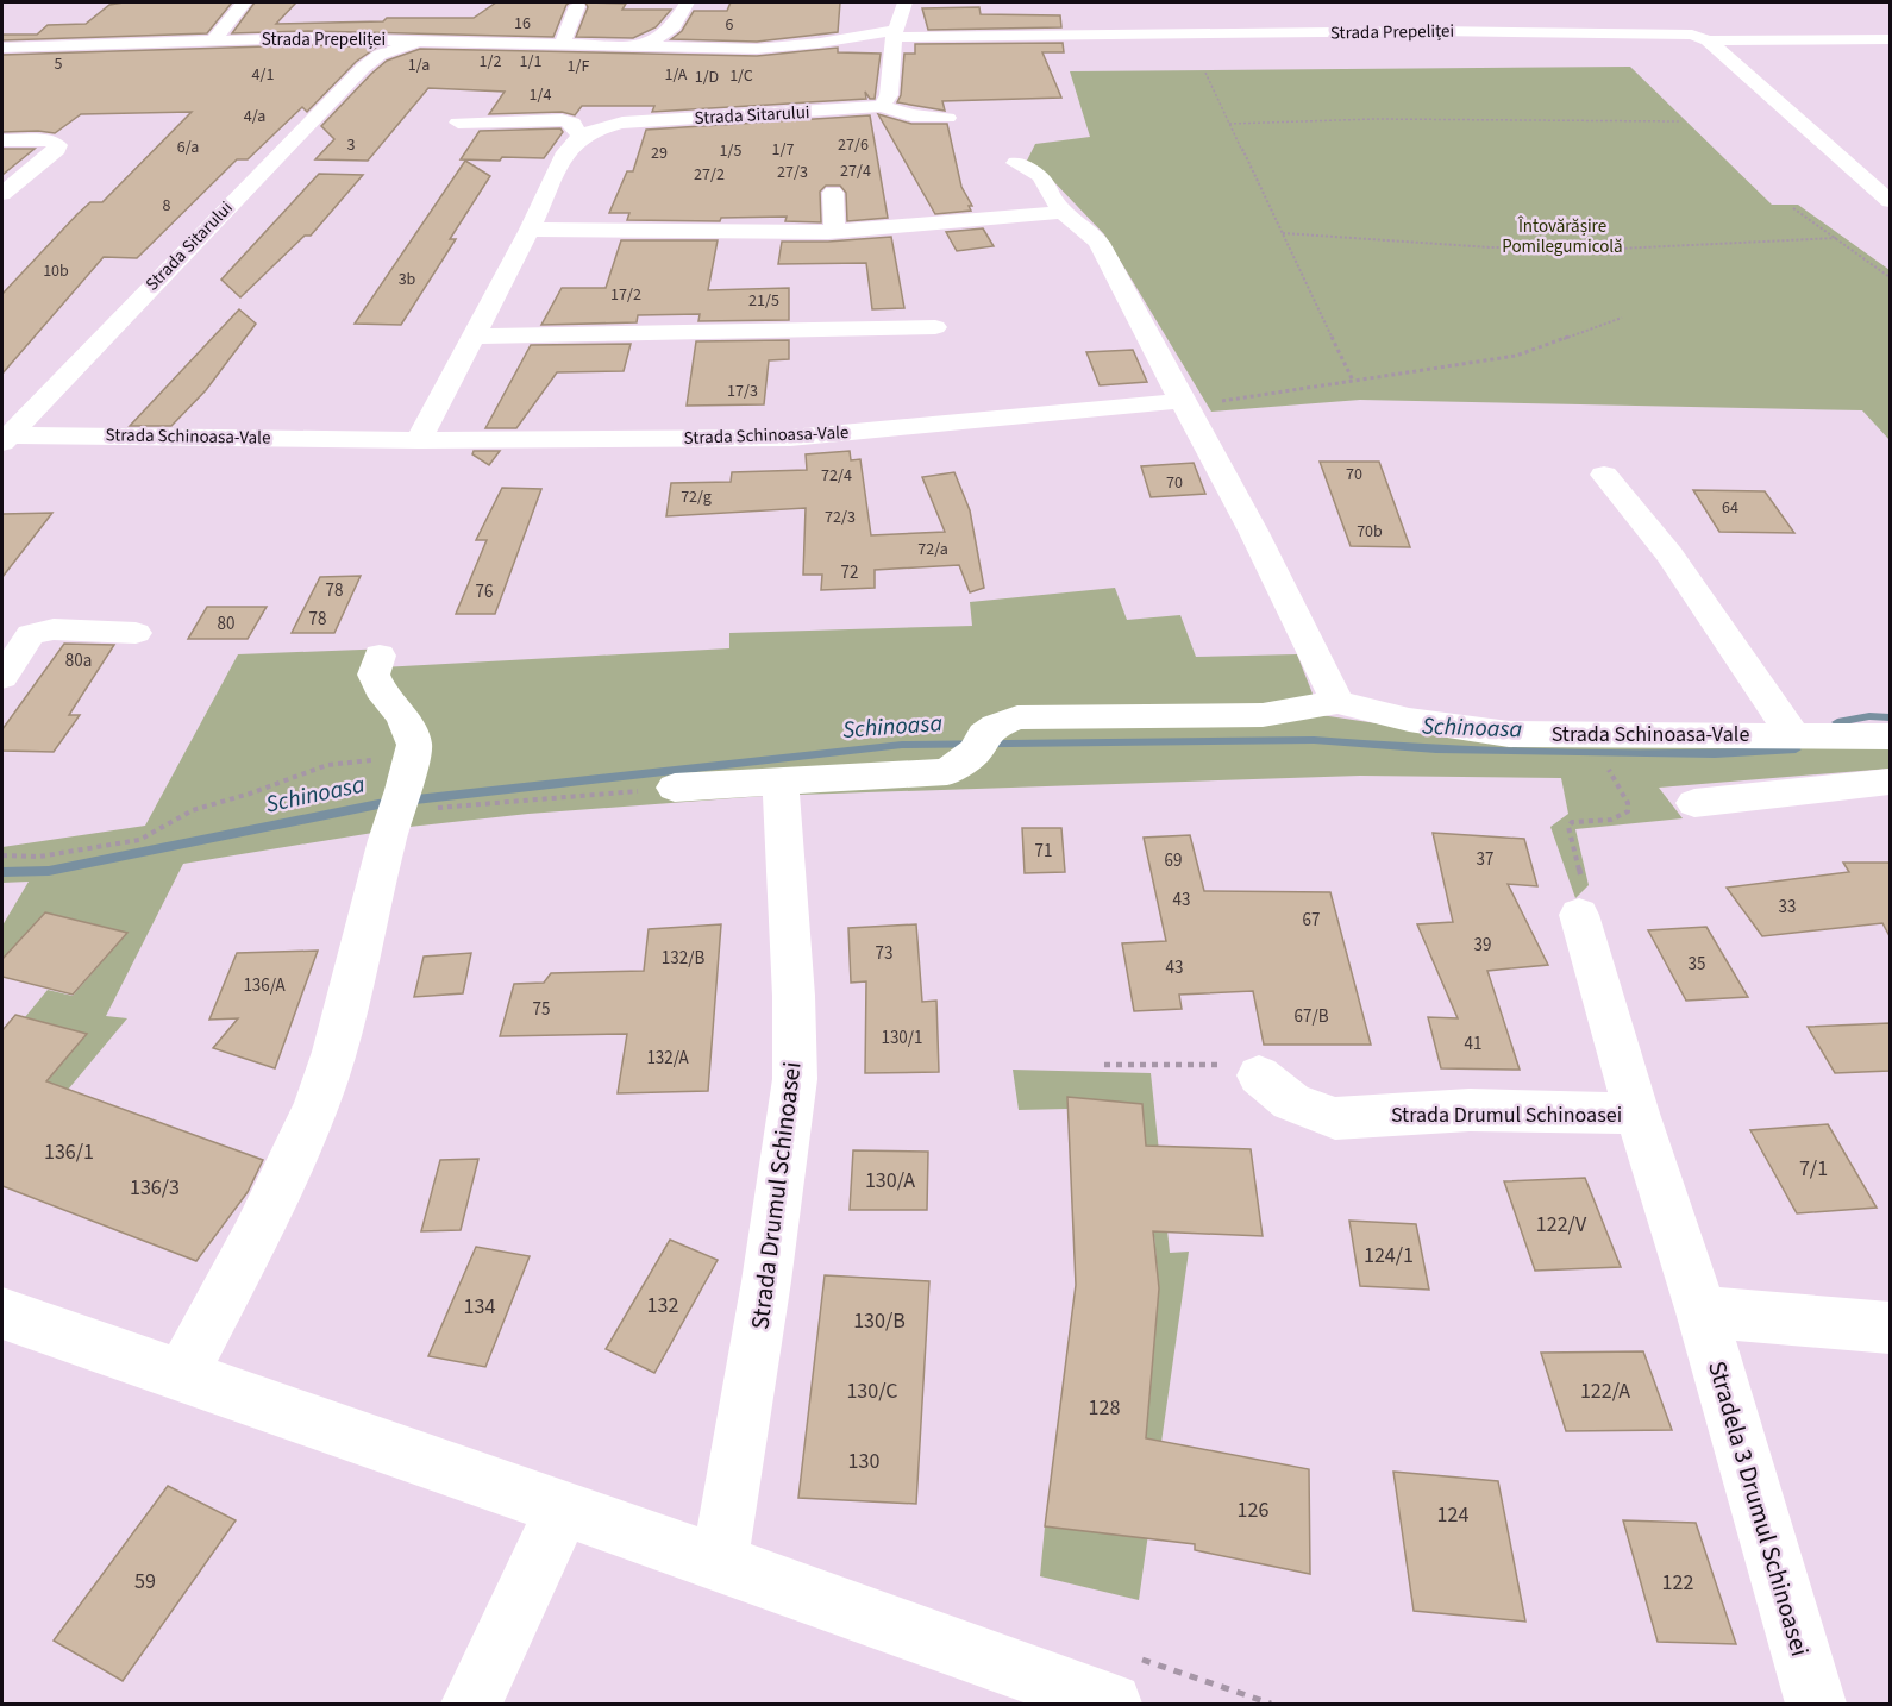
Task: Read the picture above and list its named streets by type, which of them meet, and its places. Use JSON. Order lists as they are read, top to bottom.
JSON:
{
  "streets": {
    "street": [
      "Strada Prepeliței",
      "Strada Sitarului",
      "Strada Schinoasa-Vale",
      "Strada Drumul Schinoasei",
      "Stradela 3 Drumul Schinoasei"
    ]
  },
  "crossings": [
    ["Strada Prepeliței", "Strada Sitarului"],
    ["Strada Sitarului", "Strada Schinoasa-Vale"],
    ["Strada Schinoasa-Vale", "Strada Drumul Schinoasei"],
    ["Strada Drumul Schinoasei", "Stradela 3 Drumul Schinoasei"]
  ],
  "water": ["Schinoasa"],
  "parks": ["Întovărășire Pomilegumicolă"],
  "house_numbers": [
    "16",
    "6",
    "1/2",
    "1/1",
    "5",
    "1/a",
    "1/F",
    "4/1",
    "1/A",
    "1/C",
    "1/D",
    "1/4",
    "4/a",
    "3",
    "27/6",
    "6/a",
    "1/7",
    "1/5",
    "29",
    "27/4",
    "27/3",
    "27/2",
    "8",
    "10b",
    "3b",
    "17/2",
    "21/5",
    "17/3",
    "70",
    "72/4",
    "70",
    "72/g",
    "64",
    "72/3",
    "70b",
    "72/a",
    "72",
    "78",
    "76",
    "78",
    "80",
    "80a",
    "71",
    "37",
    "69",
    "43",
    "33",
    "67",
    "39",
    "73",
    "132/B",
    "35",
    "43",
    "136/A",
    "75",
    "67/B",
    "130/1",
    "41",
    "132/A",
    "136/1",
    "7/1",
    "130/A",
    "136/3",
    "122/V",
    "124/1",
    "132",
    "134",
    "130/B",
    "130/C",
    "122/A",
    "128",
    "130",
    "126",
    "124",
    "59",
    "122"
  ]
}
